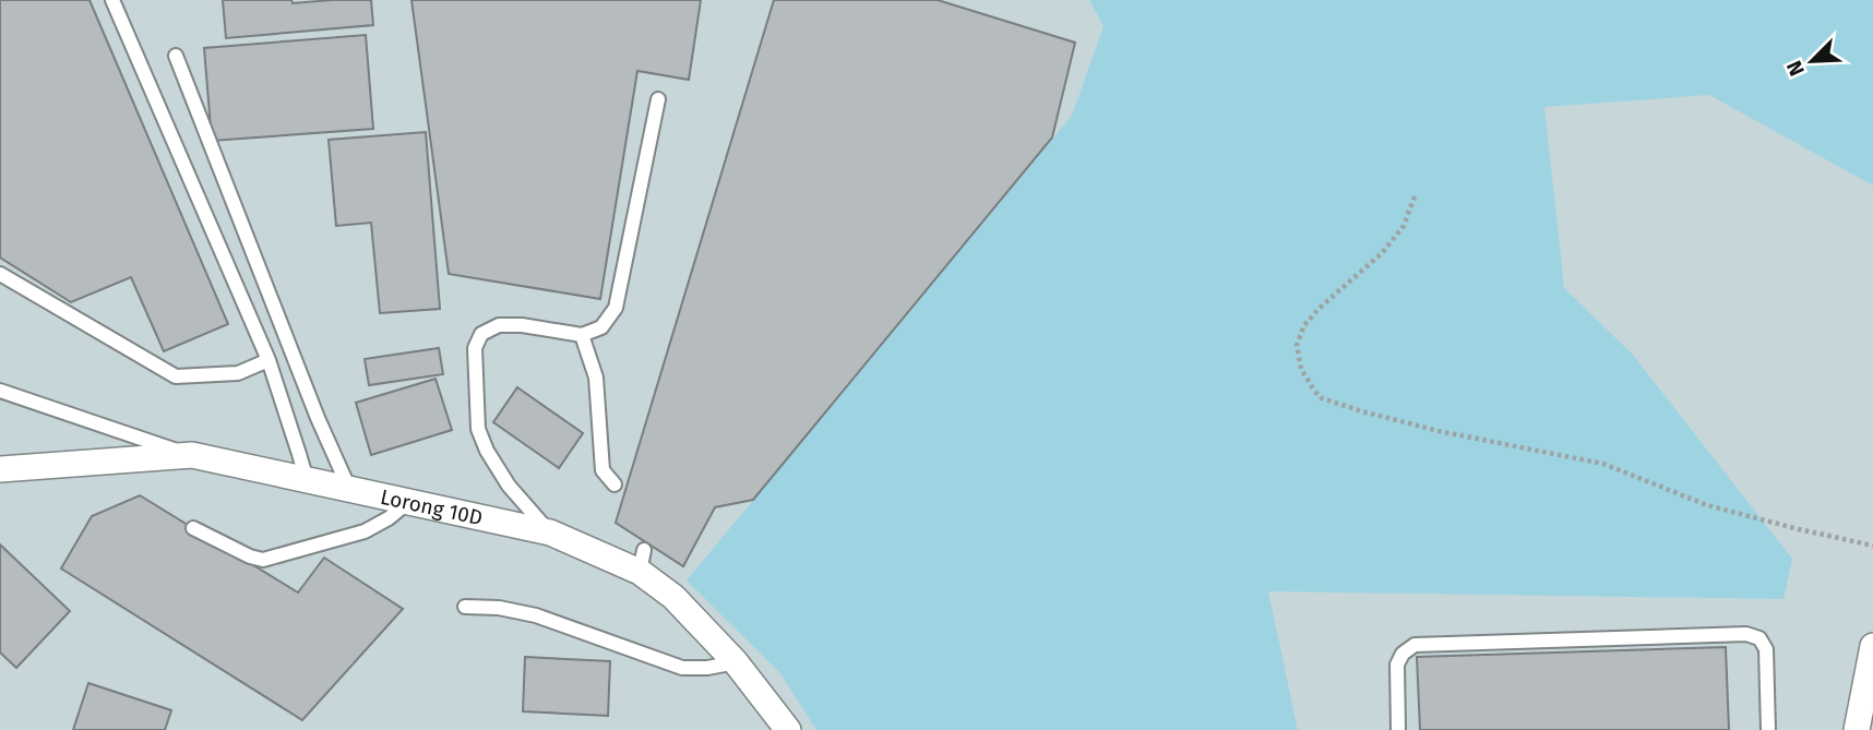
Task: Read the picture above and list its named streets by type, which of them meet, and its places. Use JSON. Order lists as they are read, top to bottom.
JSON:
{
  "streets": {
    "street": ["Lorong 10D"]
  },
  "north": "bottom left"
}
